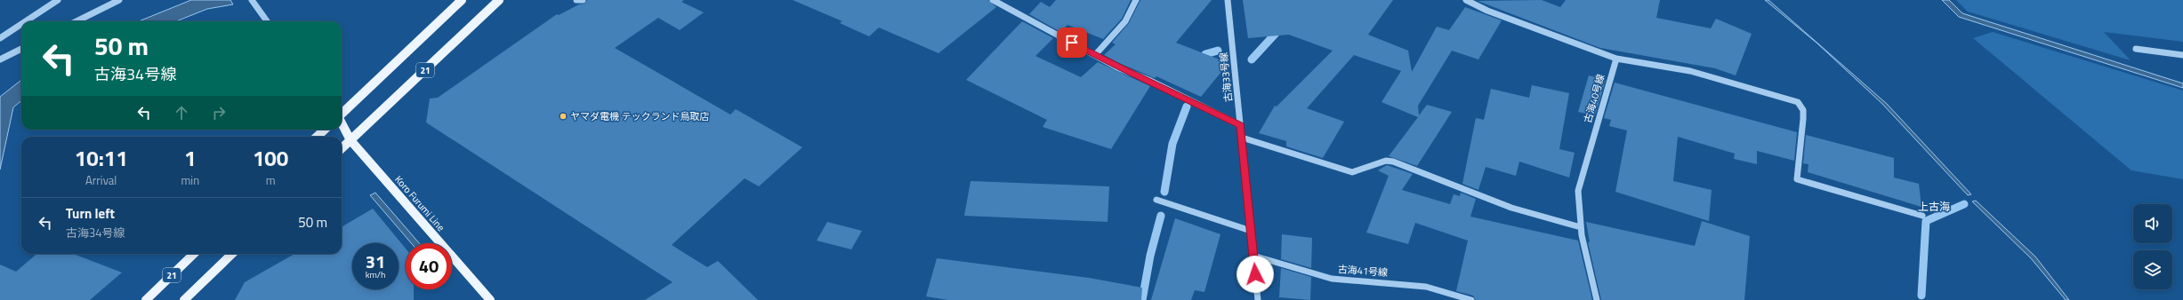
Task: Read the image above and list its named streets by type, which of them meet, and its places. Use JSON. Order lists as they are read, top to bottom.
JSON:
{
  "streets": {
    "main road": ["21", "Koro Furumi Line"],
    "street": ["古海33号線", "古海40号線", "古海41号線"]
  },
  "crossings": [
    ["21", "Koro Furumi Line"],
    ["古海33号線", "古海41号線"]
  ],
  "districts": ["上古海"],
  "places": ["ヤマダ電機 テックランド鳥取店"],
  "page": {
    "turn": ["50 m", "古海34号線"],
    "eta": [
      "10:11",
      "Arrival",
      "1",
      "min",
      "100",
      "m"
    ],
    "list": [
      {
        "name": "Turn left",
        "note": "古海34号線",
        "value": "50 m"
      }
    ],
    "speed": "31 km/h",
    "limit": "40"
  }
}
